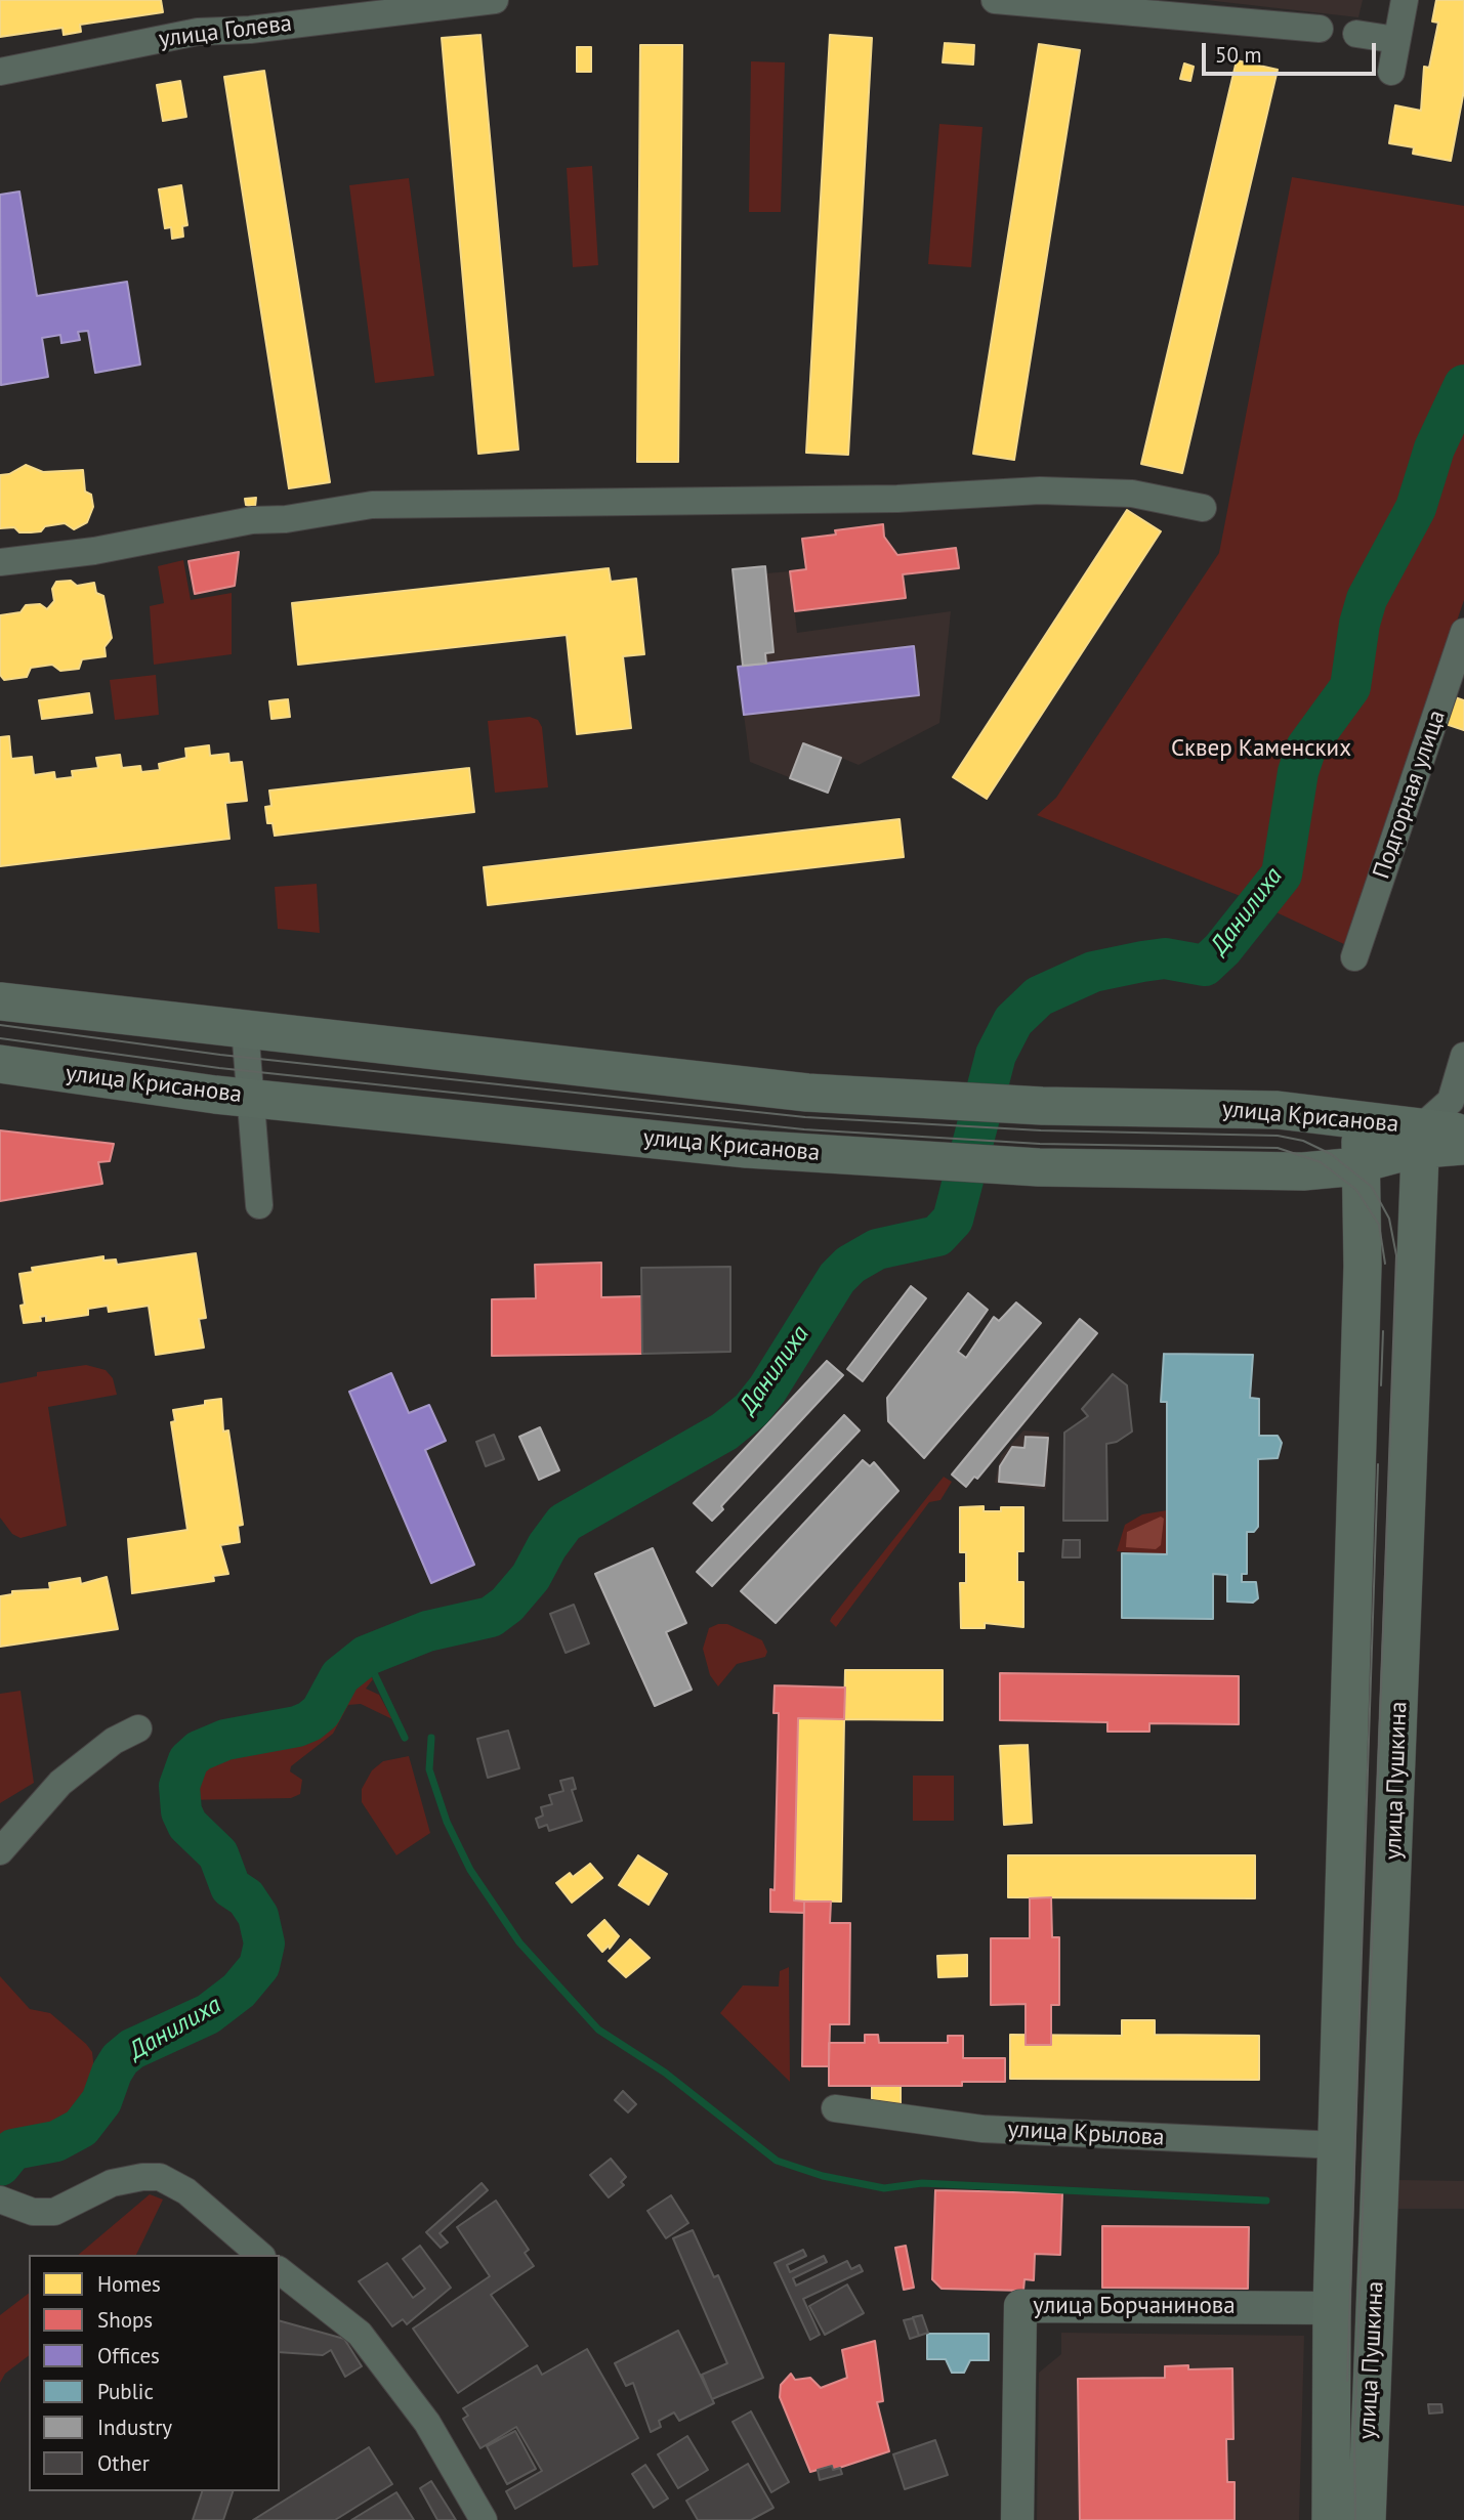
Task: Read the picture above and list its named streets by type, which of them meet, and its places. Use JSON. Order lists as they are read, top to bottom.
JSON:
{
  "streets": {
    "main road": ["улица Крисанова", "улица Пушкина"],
    "street": [
      "улица Голева",
      "Подгорная улица",
      "улица Крылова",
      "улица Борчанинова"
    ]
  },
  "crossings": [
    ["улица Крисанова", "улица Пушкина"],
    ["улица Пушкина", "улица Крылова"],
    ["улица Пушкина", "улица Борчанинова"]
  ],
  "water": ["Данилиха"],
  "parks": ["Сквер Каменских"],
  "legend": [
    "Homes",
    "Shops",
    "Offices",
    "Public",
    "Industry",
    "Other"
  ],
  "scale_bar": "50 m"
}
